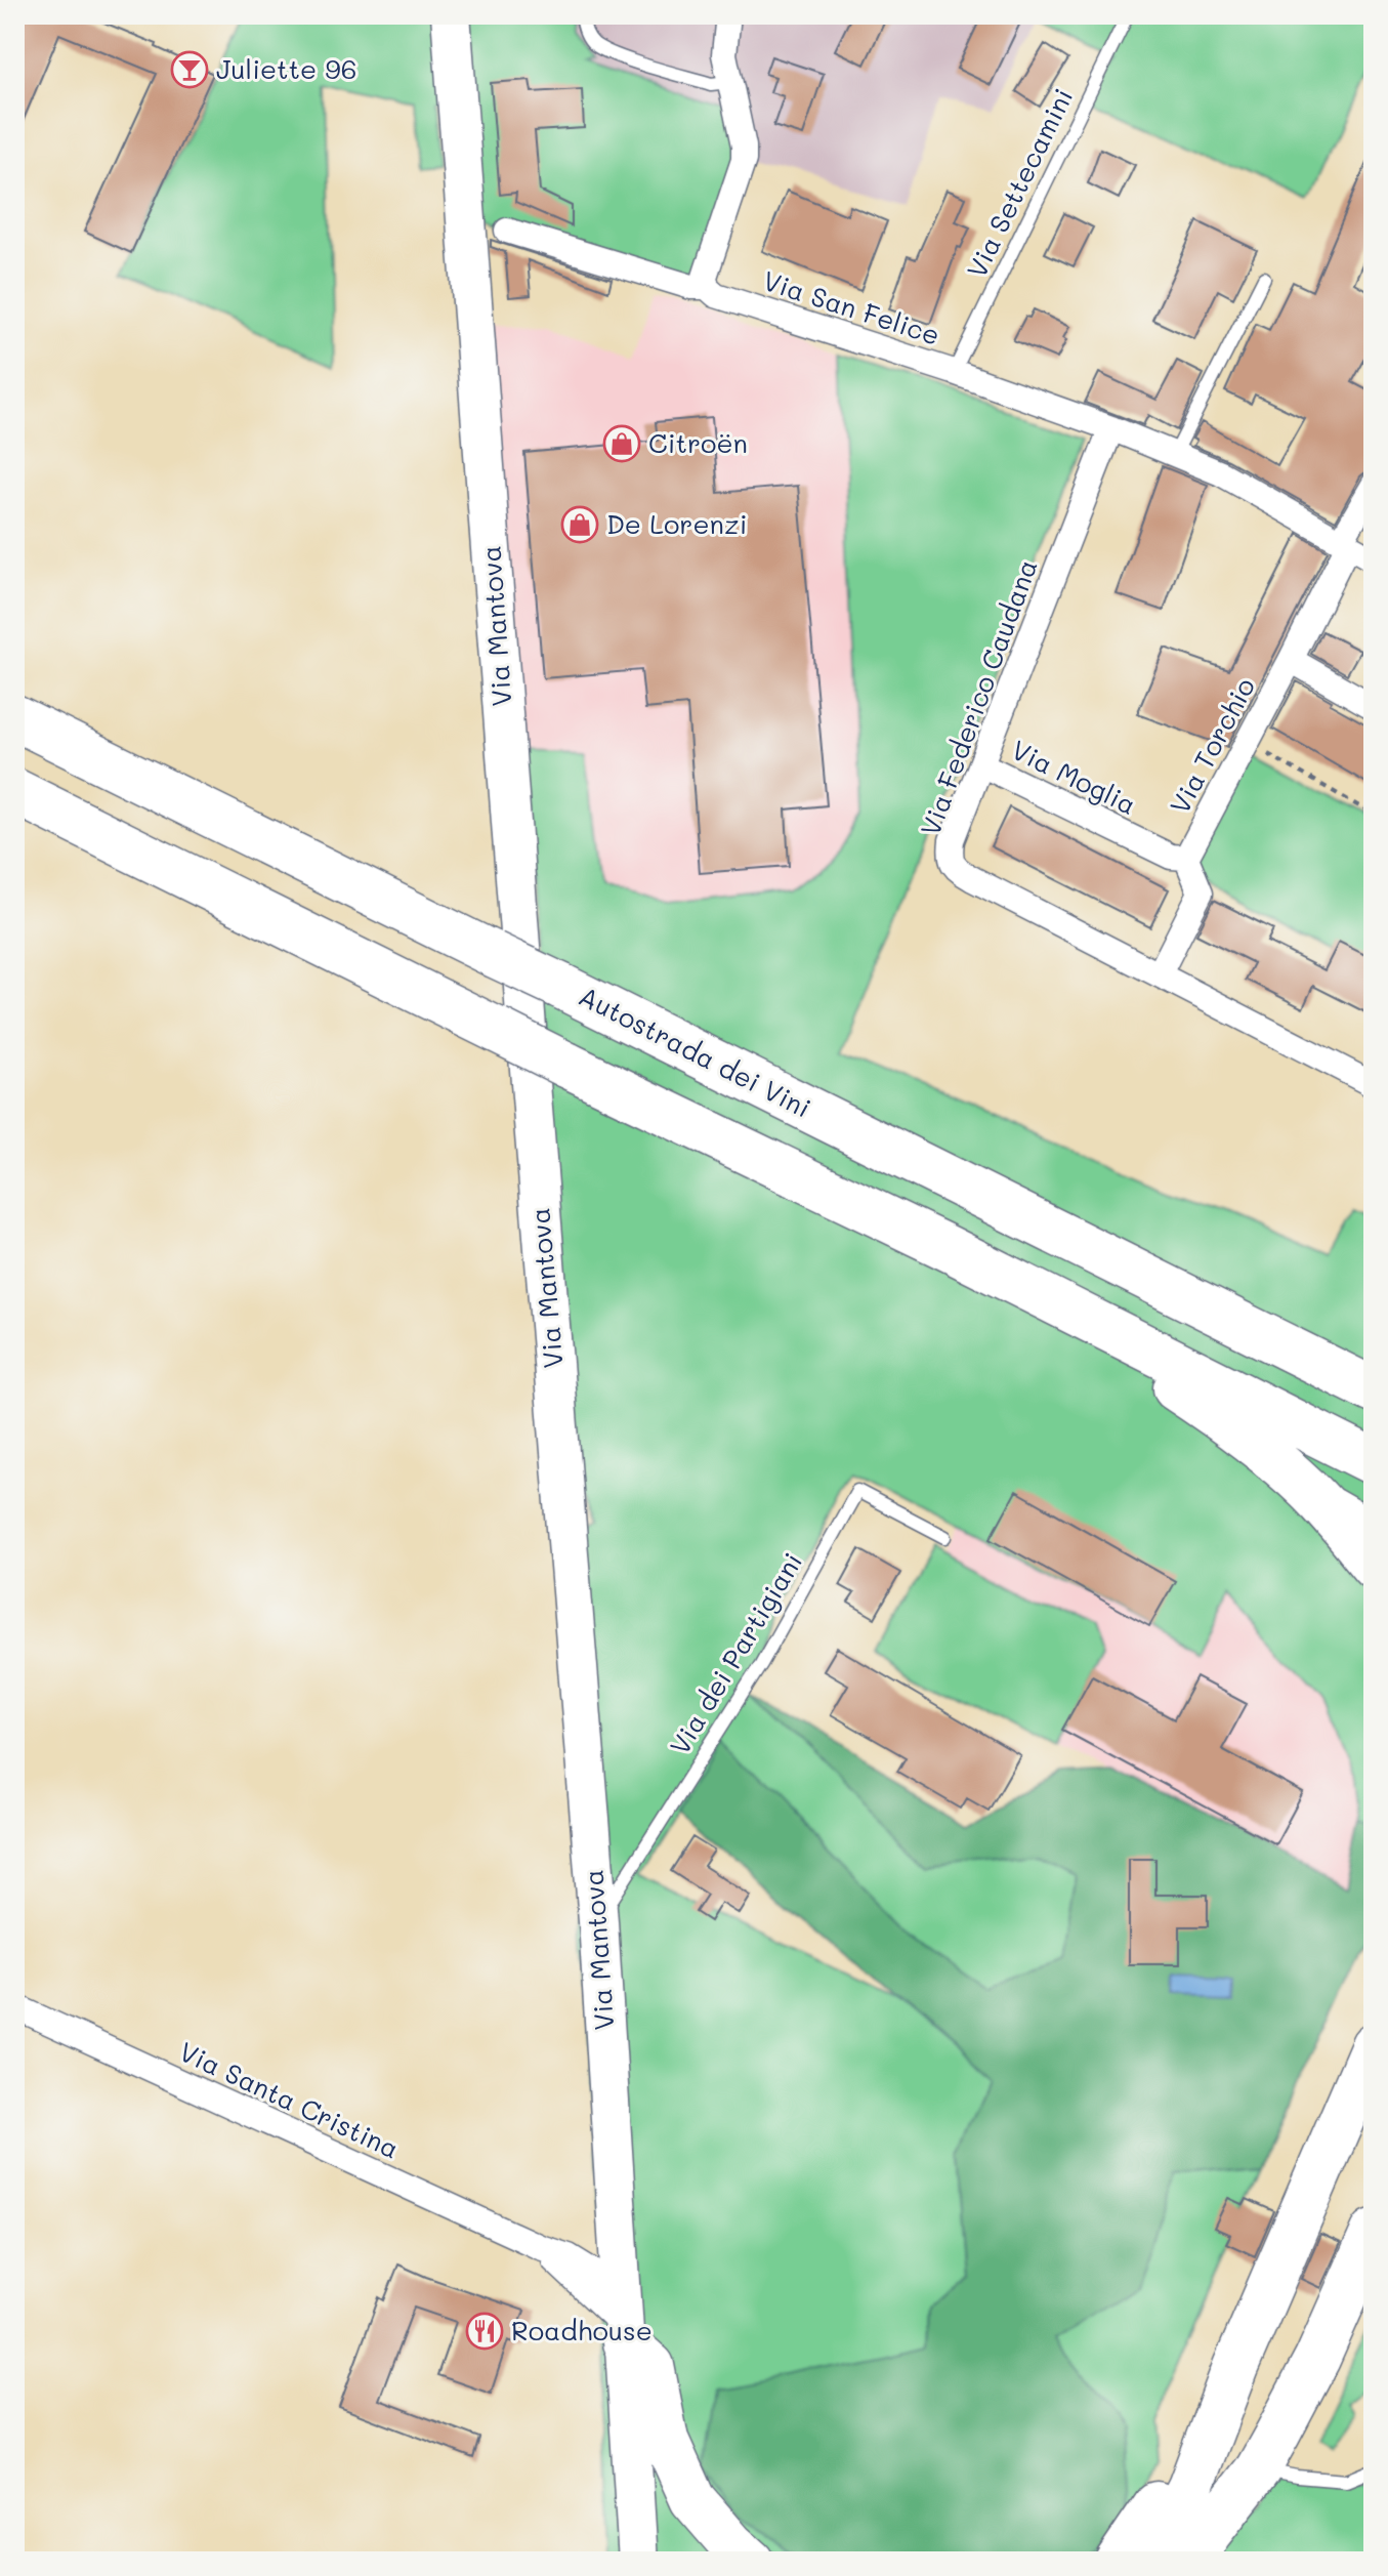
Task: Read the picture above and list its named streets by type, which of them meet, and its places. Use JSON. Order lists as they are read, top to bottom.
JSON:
{
  "streets": {
    "highway": ["Autostrada dei Vini"],
    "main road": ["Via Mantova"],
    "street": [
      "Via San Felice",
      "Via Federico Caudana",
      "Via Torchio",
      "Via Moglia",
      "Via Santa Cristina"
    ],
    "lane": ["Via Settecamini", "Via dei Partigiani"]
  },
  "crossings": [
    ["Via Settecamini", "Via San Felice"],
    ["Via San Felice", "Via Federico Caudana"],
    ["Via San Felice", "Via Torchio"],
    ["Via Mantova", "Via dei Partigiani"],
    ["Via Mantova", "Via Santa Cristina"],
    ["Via Federico Caudana", "Via Torchio"],
    ["Via Federico Caudana", "Via Moglia"],
    ["Via Torchio", "Via Moglia"]
  ],
  "places": {
    "bar": ["Juliette 96"],
    "shop": ["Citroën", "De Lorenzi"],
    "restaurant": ["Roadhouse"]
  }
}
